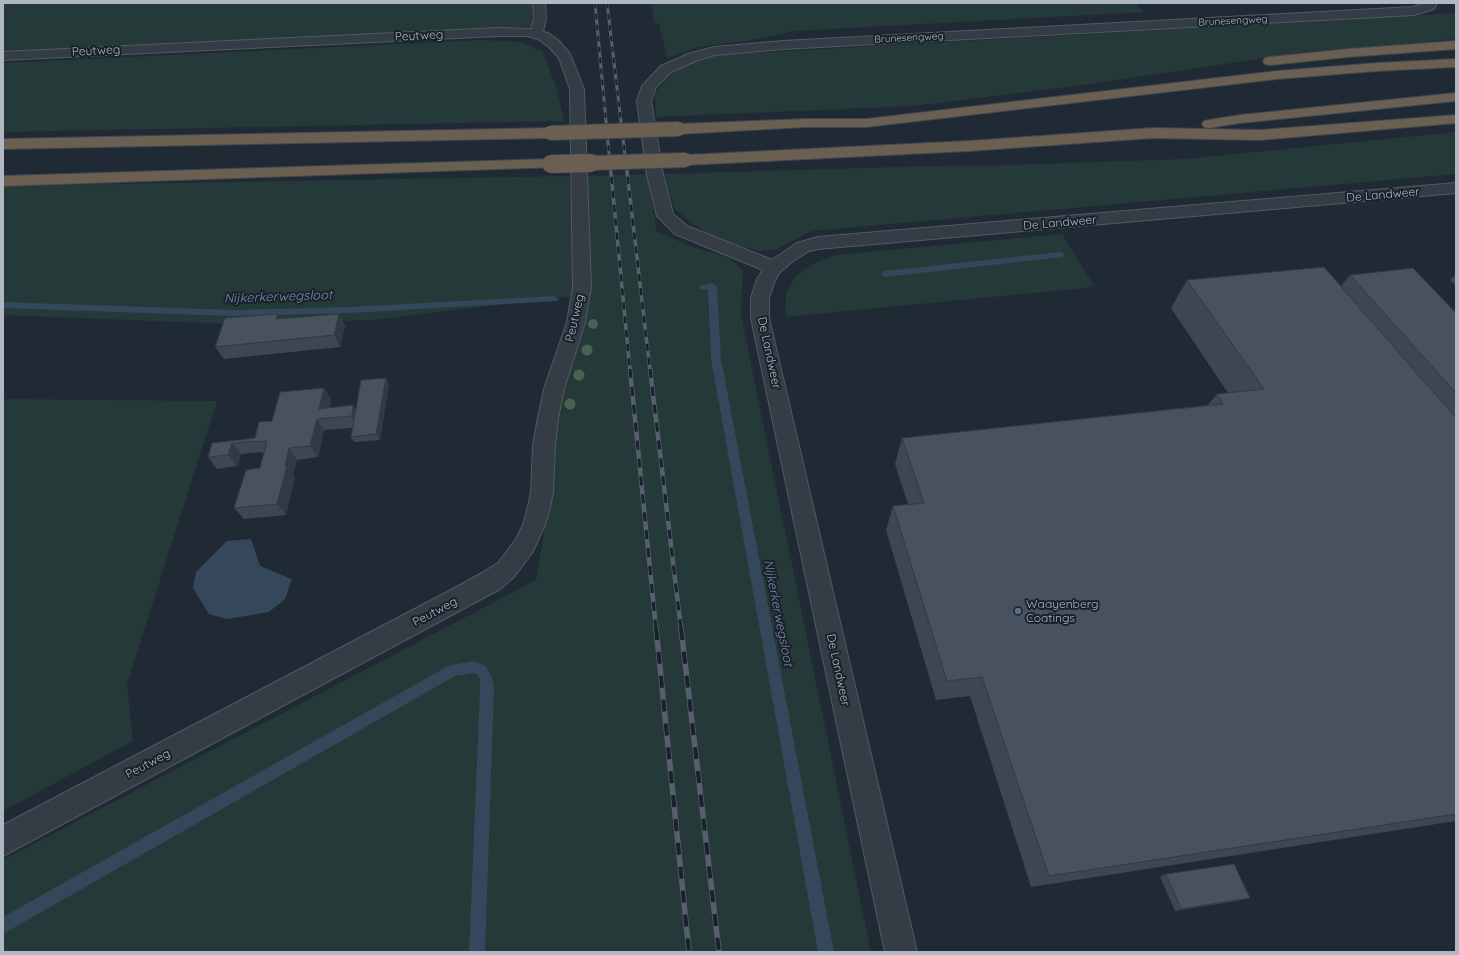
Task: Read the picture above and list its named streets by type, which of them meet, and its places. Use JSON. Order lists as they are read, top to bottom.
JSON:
{
  "streets": {
    "street": ["Brunesengweg", "Peutweg", "De Landweer"]
  },
  "crossings": [
    ["Brunesengweg", "De Landweer"]
  ],
  "water": ["Nijkerkerwegsloot"],
  "places": ["Waayenberg Coatings"]
}
